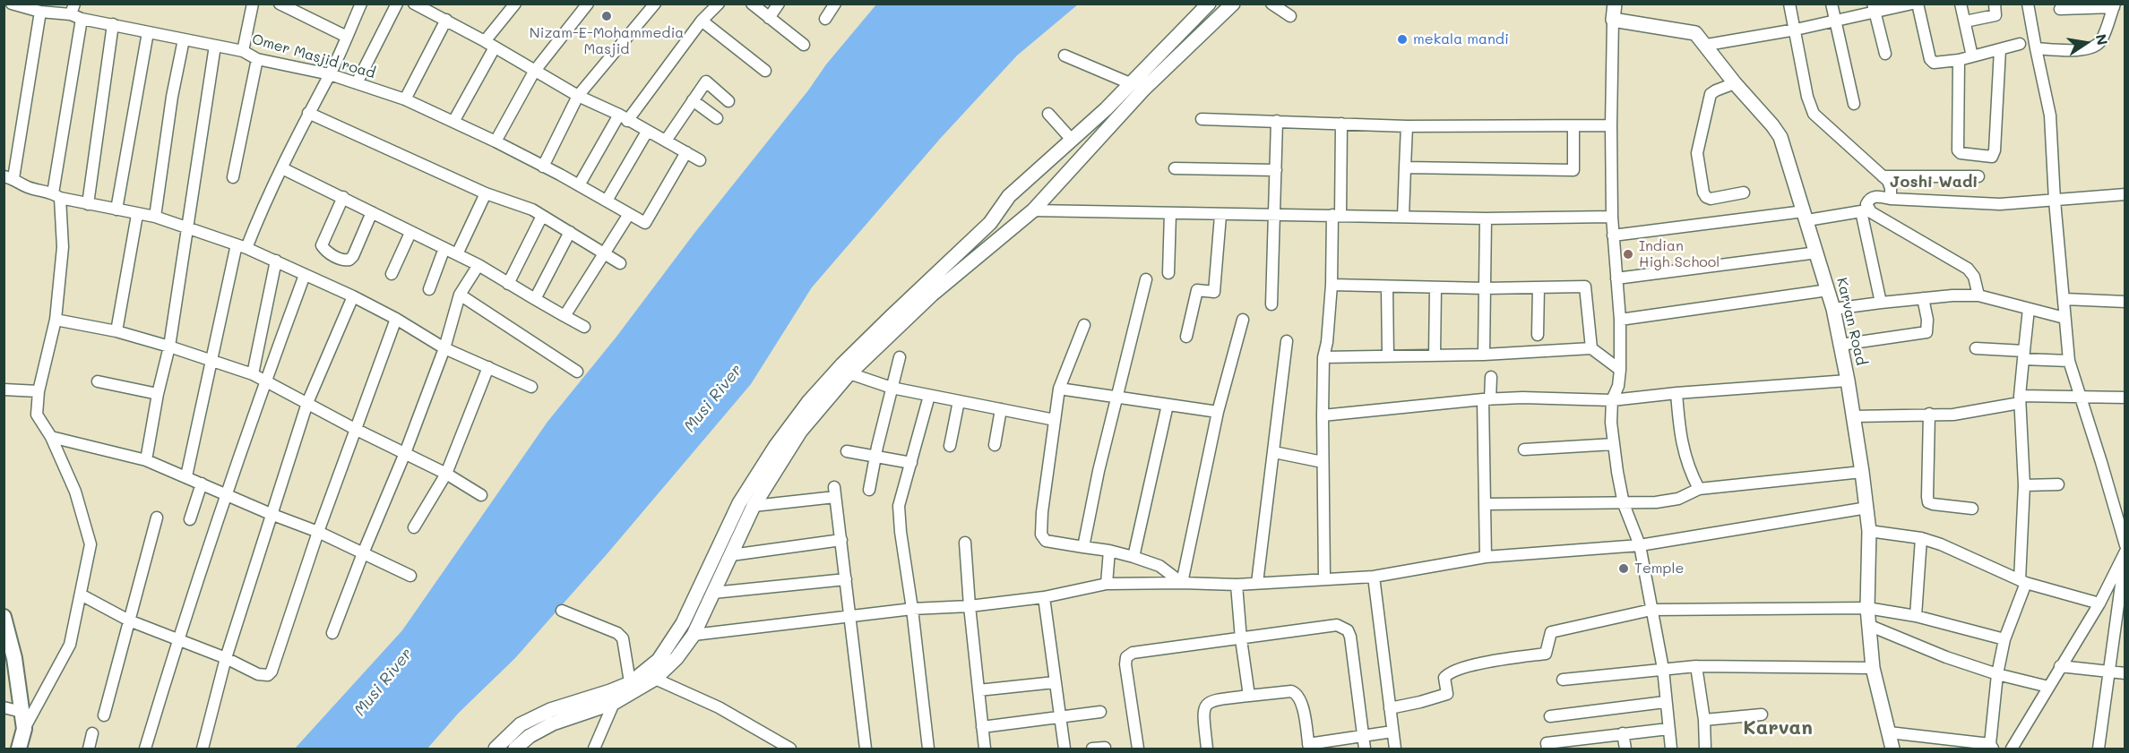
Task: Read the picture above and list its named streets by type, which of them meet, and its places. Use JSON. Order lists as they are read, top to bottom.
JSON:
{
  "streets": {
    "street": ["Omer Masjid road", "Karvan Road"]
  },
  "districts": ["Joshi Wadi", "Karvan"],
  "water": ["Musi River"],
  "places": [
    "Nizam-E-Mohammedia Masjid",
    "mekala mandi",
    "Indian High School",
    "Temple"
  ],
  "north": "right"
}
